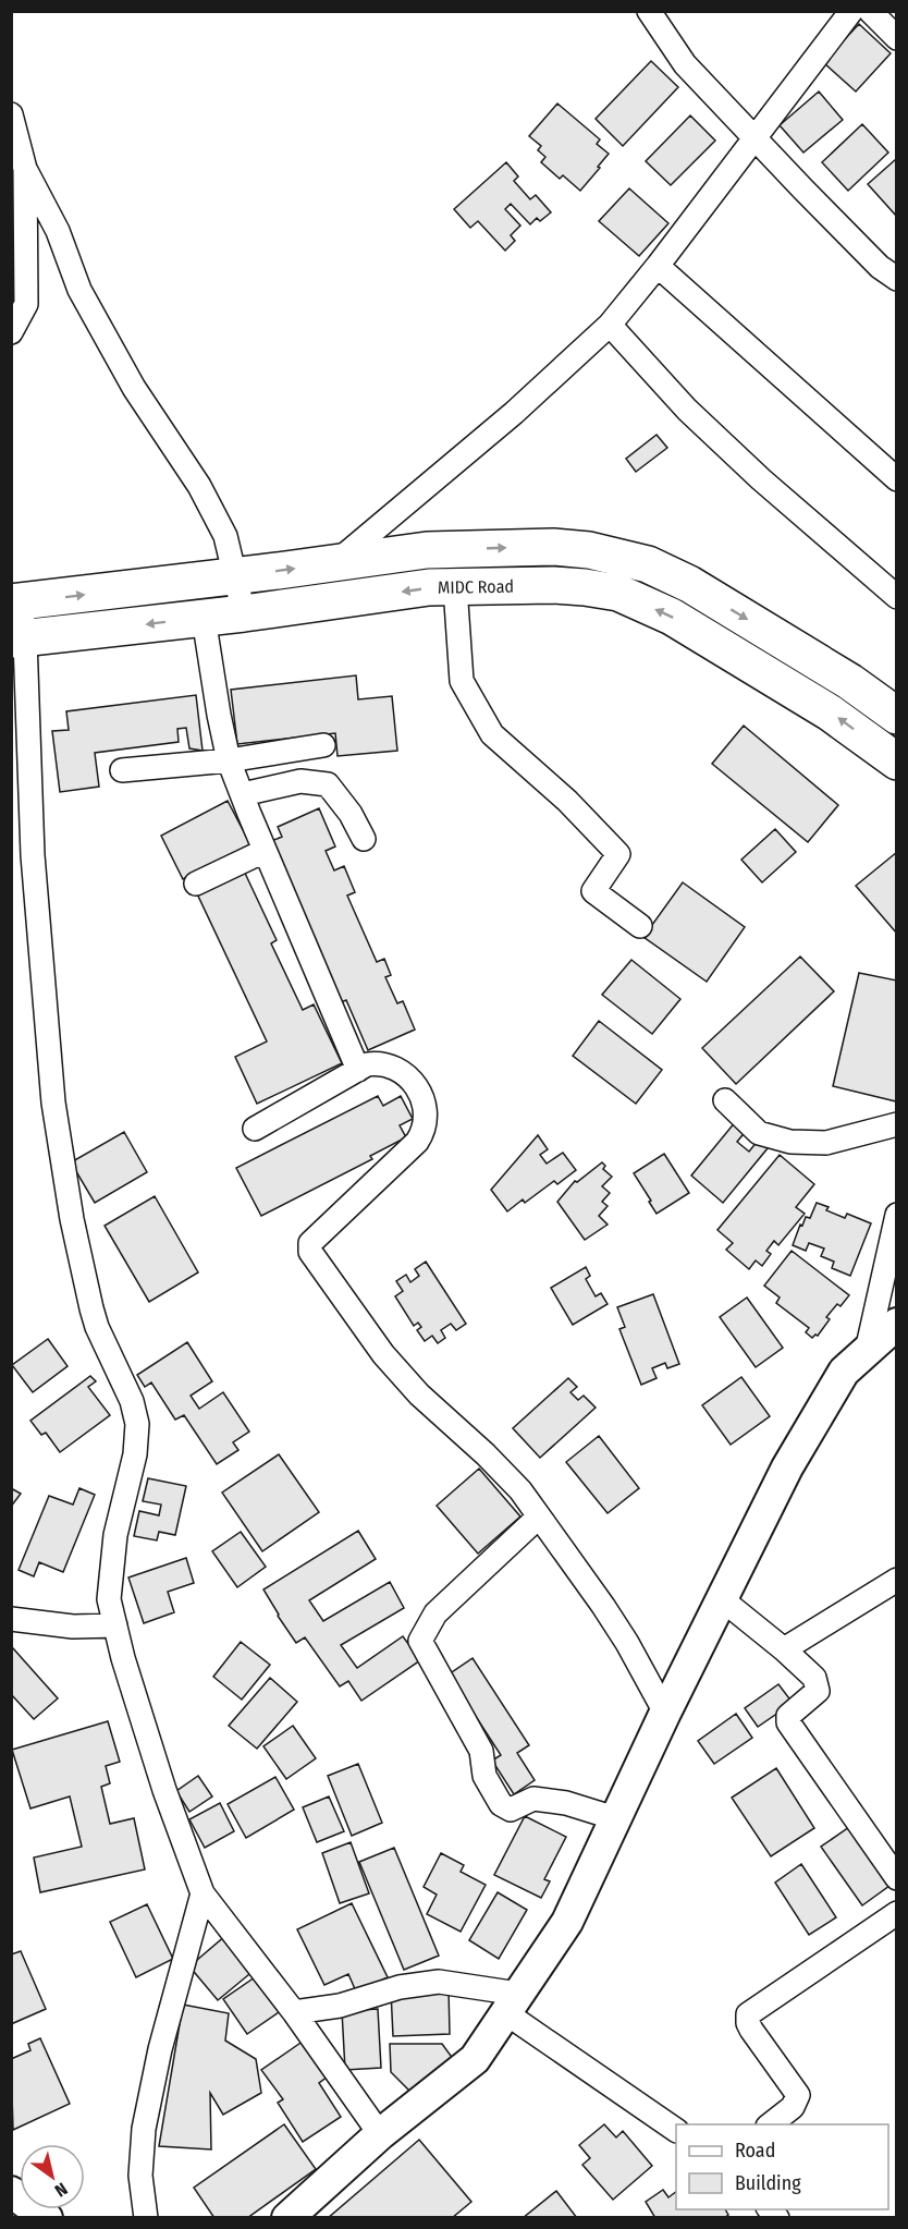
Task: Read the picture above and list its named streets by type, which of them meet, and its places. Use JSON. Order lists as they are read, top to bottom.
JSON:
{
  "streets": {
    "main road": ["MIDC Road"]
  },
  "legend": ["Road", "Building"],
  "north": "bottom right"
}
